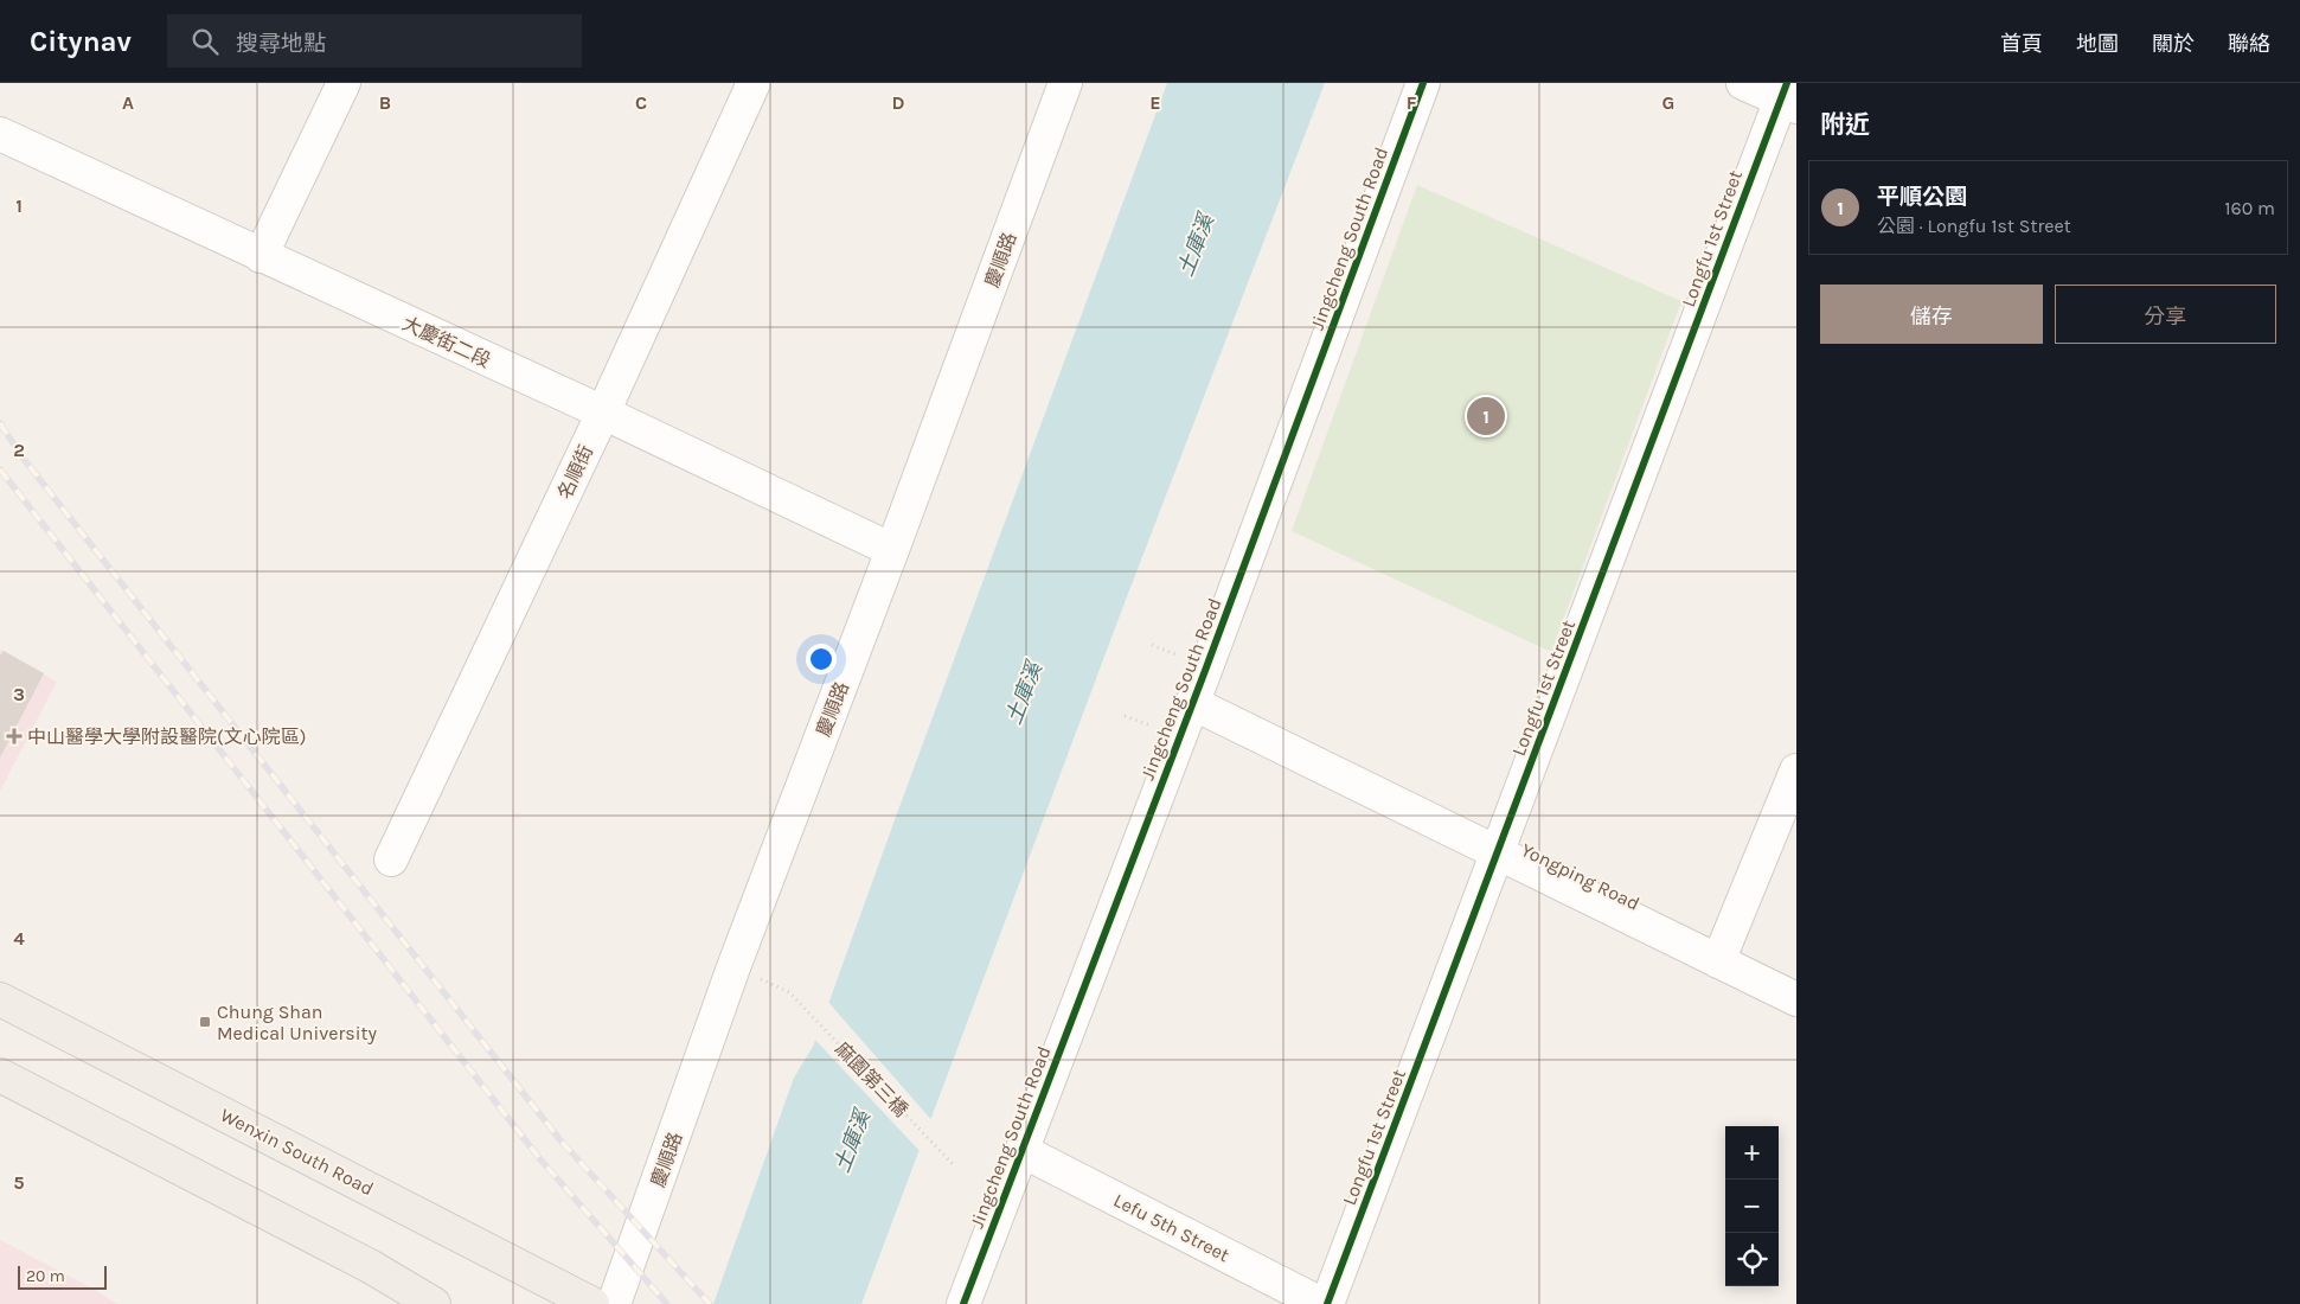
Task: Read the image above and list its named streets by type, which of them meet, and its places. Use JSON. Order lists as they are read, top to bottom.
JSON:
{
  "streets": {
    "main road": ["Wenxin South Road"],
    "street": [
      "Jingcheng South Road",
      "Longfu 1st Street",
      "慶順路",
      "大慶街二段",
      "名順街",
      "Yongping Road",
      "Lefu 5th Street"
    ],
    "path": ["麻園第三橋"]
  },
  "crossings": [
    ["Jingcheng South Road", "Yongping Road"],
    ["Jingcheng South Road", "Lefu 5th Street"],
    ["Longfu 1st Street", "Yongping Road"],
    ["慶順路", "大慶街二段"],
    ["大慶街二段", "名順街"]
  ],
  "water": ["土庫溪"],
  "places": {
    "health": ["中山醫學大學附設醫院(文心院區)"],
    "transit": ["Chung Shan Medical University"]
  },
  "scale_bar": "20 m",
  "page": {
    "header": "Citynav",
    "search": "搜尋地點",
    "nav": [
      "首頁",
      "地圖",
      "關於",
      "聯絡"
    ],
    "heading": "附近",
    "list": [
      {
        "mark": "1",
        "name": "平順公園",
        "note": "公園 · Longfu 1st Street",
        "value": "160 m"
      }
    ],
    "buttons": ["儲存", "分享"],
    "pins": "1",
    "map_buttons": ["+", "−"],
    "scale": "20 m"
  },
  "grid": {
    "columns": [
      "A",
      "B",
      "C",
      "D",
      "E",
      "F",
      "G"
    ],
    "rows": [
      "1",
      "2",
      "3",
      "4",
      "5"
    ]
  }
}
